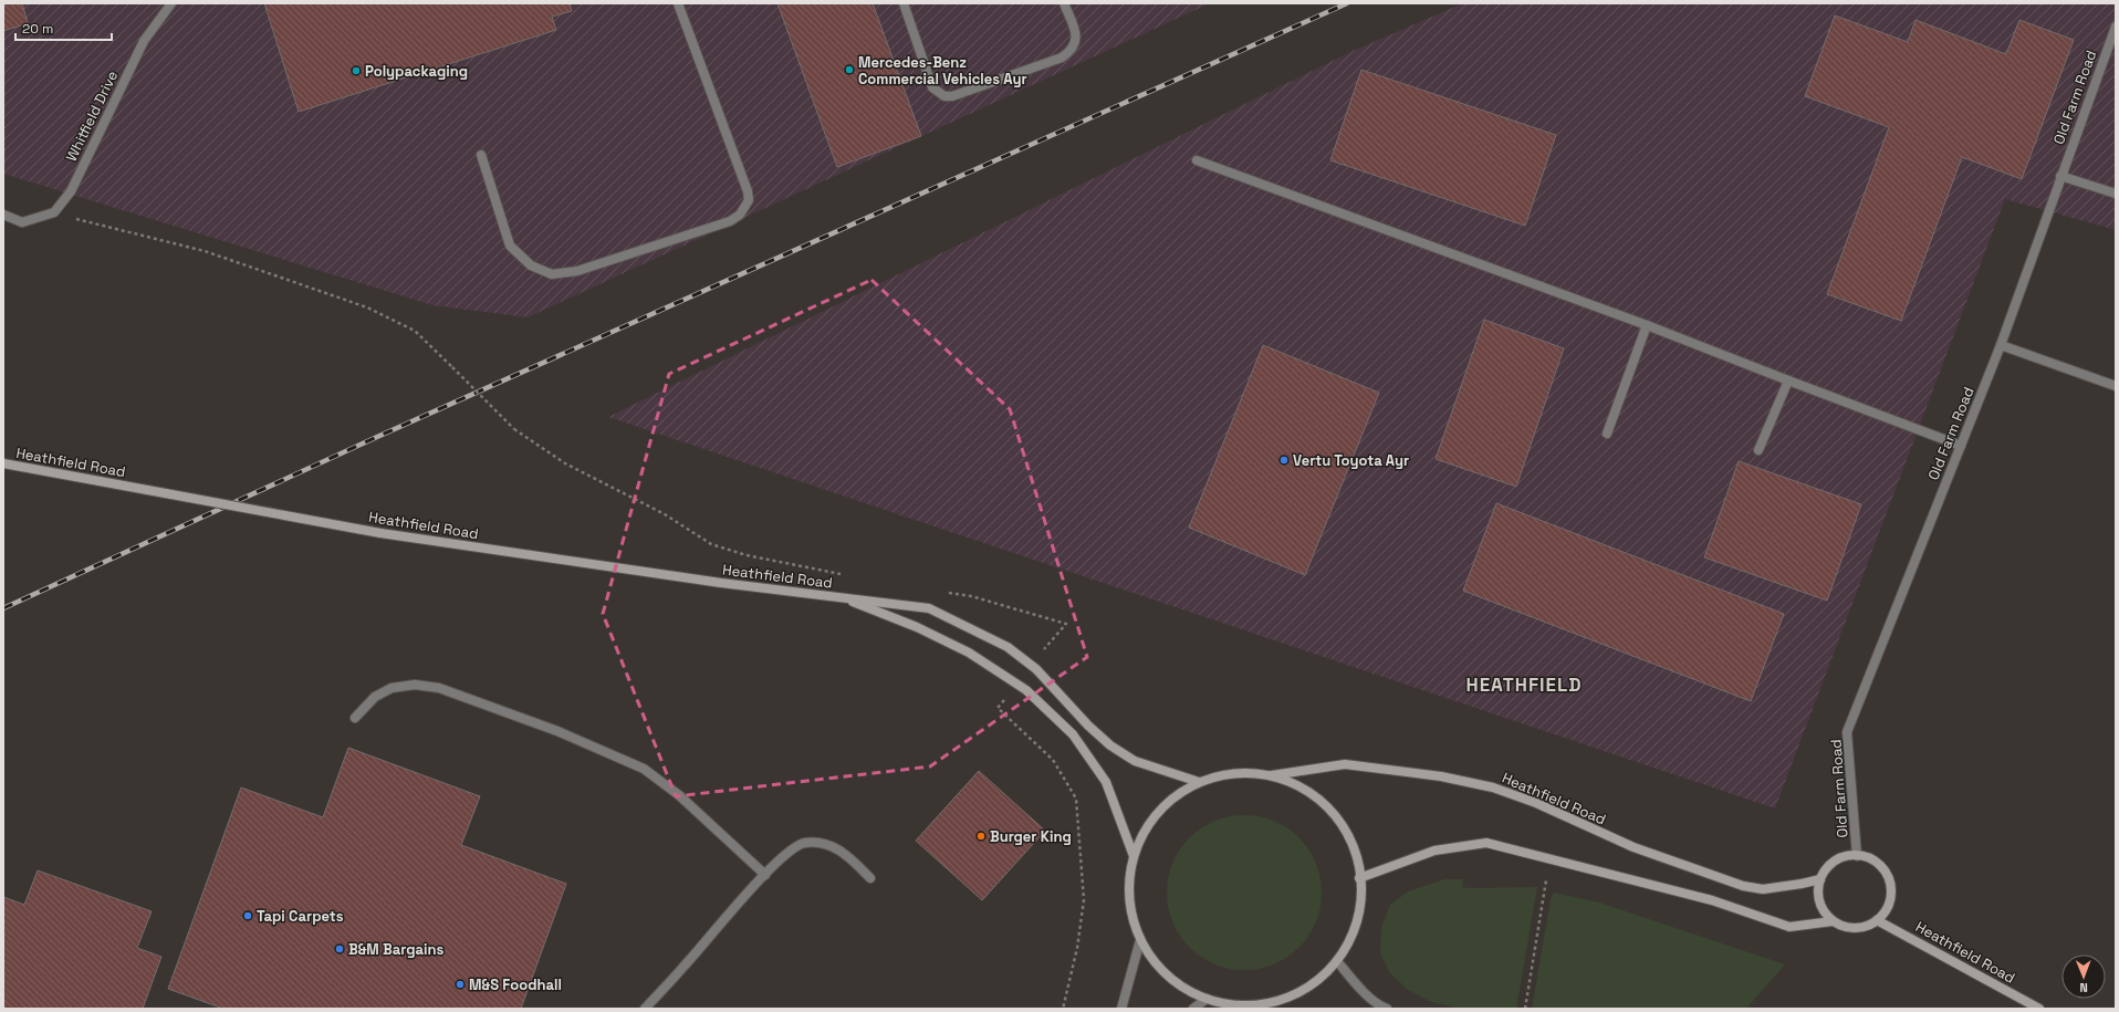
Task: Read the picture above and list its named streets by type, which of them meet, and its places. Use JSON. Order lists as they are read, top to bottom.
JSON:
{
  "streets": {
    "main road": ["Heathfield Road"],
    "street": ["Old Farm Road", "Whitfield Drive"]
  },
  "crossings": [
    ["Old Farm Road", "Heathfield Road"]
  ],
  "districts": ["HEATHFIELD"],
  "places": [
    "Mercedes-Benz Commercial Vehicles Ayr",
    "Polypackaging",
    "Vertu Toyota Ayr",
    "Burger King",
    "Tapi Carpets",
    "B&M Bargains",
    "M&S Foodhall"
  ],
  "scale_bar": "20 m",
  "north": "bottom"
}
